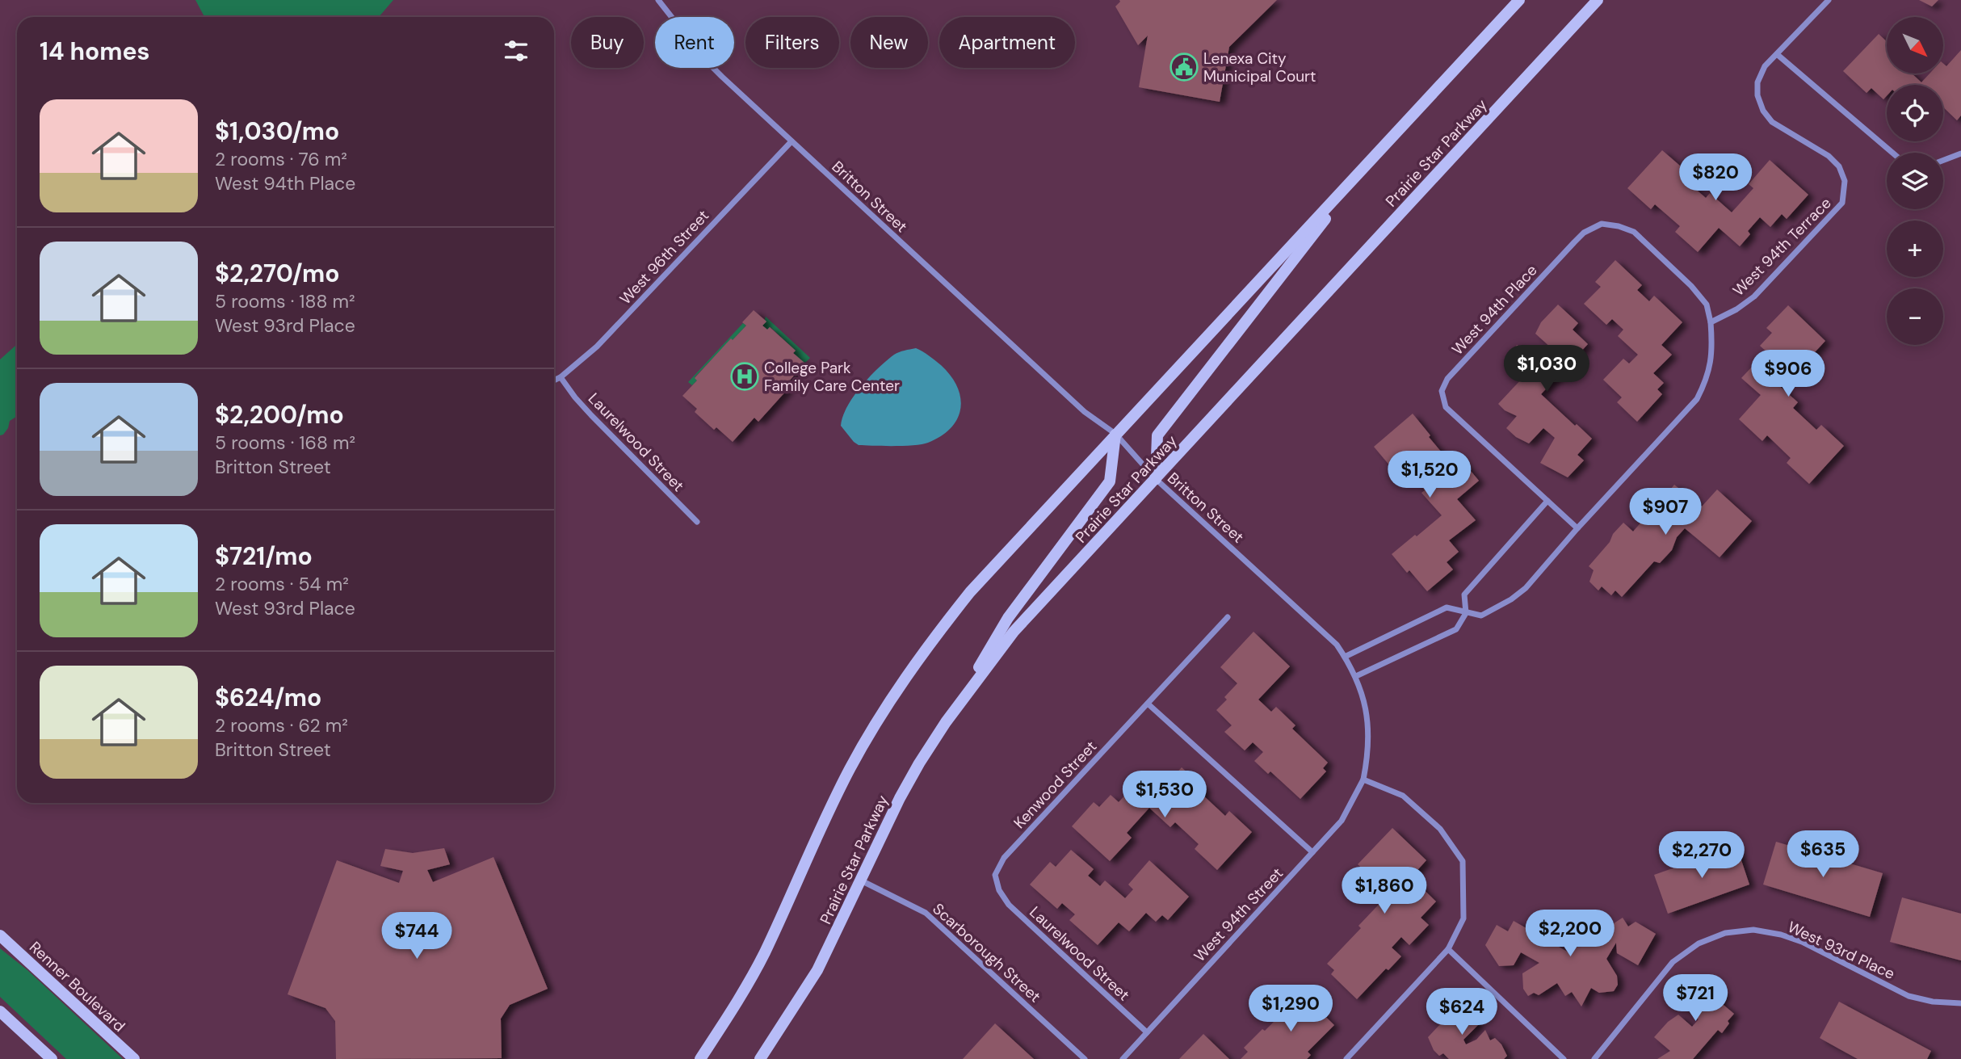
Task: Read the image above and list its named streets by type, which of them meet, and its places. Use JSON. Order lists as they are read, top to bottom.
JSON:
{
  "streets": {
    "main road": ["Prairie Star Parkway", "Renner Boulevard"],
    "street": [
      "Britton Street",
      "West 94th Terrace",
      "West 96th Street",
      "West 94th Place",
      "Laurelwood Street",
      "Kenwood Street",
      "West 94th Street",
      "West 93rd Place",
      "Scarborough Street"
    ]
  },
  "crossings": [
    ["Prairie Star Parkway", "Britton Street"],
    ["Prairie Star Parkway", "Scarborough Street"],
    ["Britton Street", "West 96th Street"],
    ["Britton Street", "West 94th Street"],
    ["West 94th Terrace", "West 94th Place"],
    ["West 96th Street", "Laurelwood Street"],
    ["Laurelwood Street", "Kenwood Street"],
    ["Laurelwood Street", "West 94th Street"]
  ],
  "places": {
    "public building": ["Lenexa City Municipal Court"],
    "hospital": ["College Park Family Care Center"]
  },
  "north": "bottom right",
  "page": {
    "map_buttons": ["+", "−"],
    "chip": [
      "Buy",
      "Rent",
      "Filters",
      "New",
      "Apartment"
    ],
    "heading": "14 homes",
    "list": [
      {
        "name": "$1,030/mo",
        "note": "2 rooms · 76 m² · West 94th Place"
      },
      {
        "name": "$2,270/mo",
        "note": "5 rooms · 188 m² · West 93rd Place"
      },
      {
        "name": "$2,200/mo",
        "note": "5 rooms · 168 m² · Britton Street"
      },
      {
        "name": "$721/mo",
        "note": "2 rooms · 54 m² · West 93rd Place"
      },
      {
        "name": "$624/mo",
        "note": "2 rooms · 62 m² · Britton Street"
      }
    ],
    "price": [
      "$820",
      "$1,030",
      "$906",
      "$1,520",
      "$907",
      "$1,530",
      "$635",
      "$2,270",
      "$1,860",
      "$2,200",
      "$744",
      "$721",
      "$1,290",
      "$624"
    ]
  }
}
